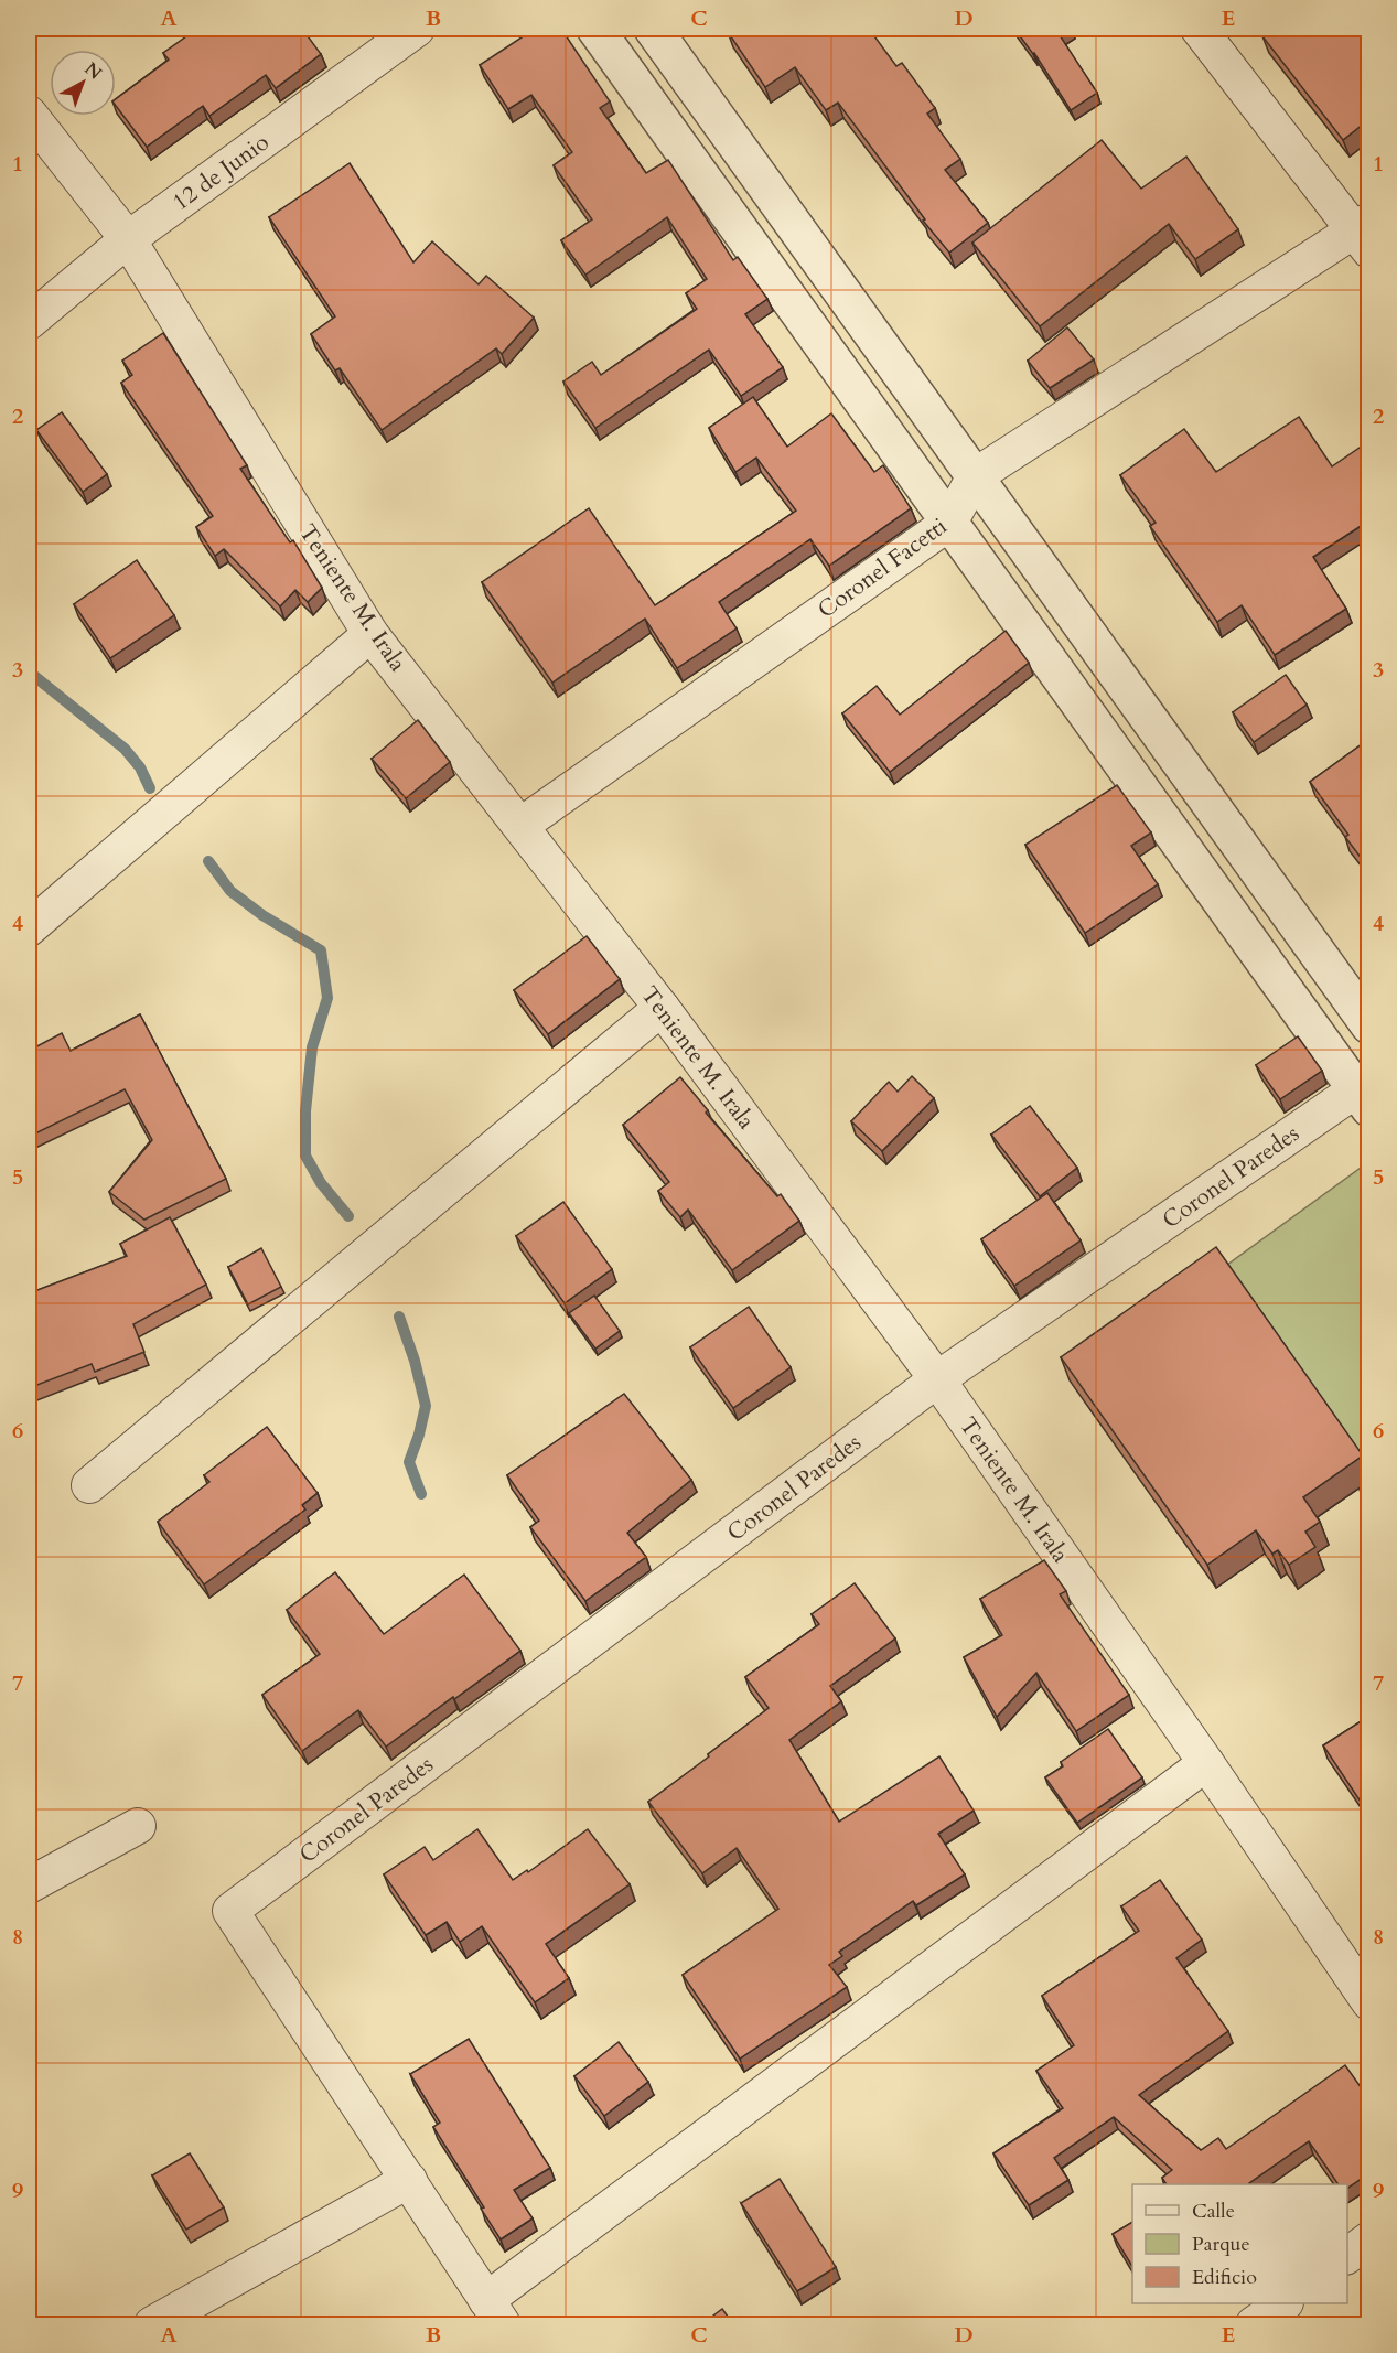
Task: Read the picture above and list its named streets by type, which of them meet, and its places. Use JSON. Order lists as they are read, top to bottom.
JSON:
{
  "streets": {
    "street": [
      "12 de Junio",
      "Coronel Facetti",
      "Teniente M. Irala",
      "Coronel Paredes"
    ]
  },
  "crossings": [
    ["12 de Junio", "Teniente M. Irala"],
    ["Coronel Facetti", "Teniente M. Irala"],
    ["Teniente M. Irala", "Coronel Paredes"]
  ],
  "legend": ["Calle", "Parque", "Edificio"],
  "north": "top right",
  "grid": {
    "columns": [
      "A",
      "B",
      "C",
      "D",
      "E"
    ],
    "rows": [
      "1",
      "2",
      "3",
      "4",
      "5",
      "6",
      "7",
      "8",
      "9"
    ]
  }
}
